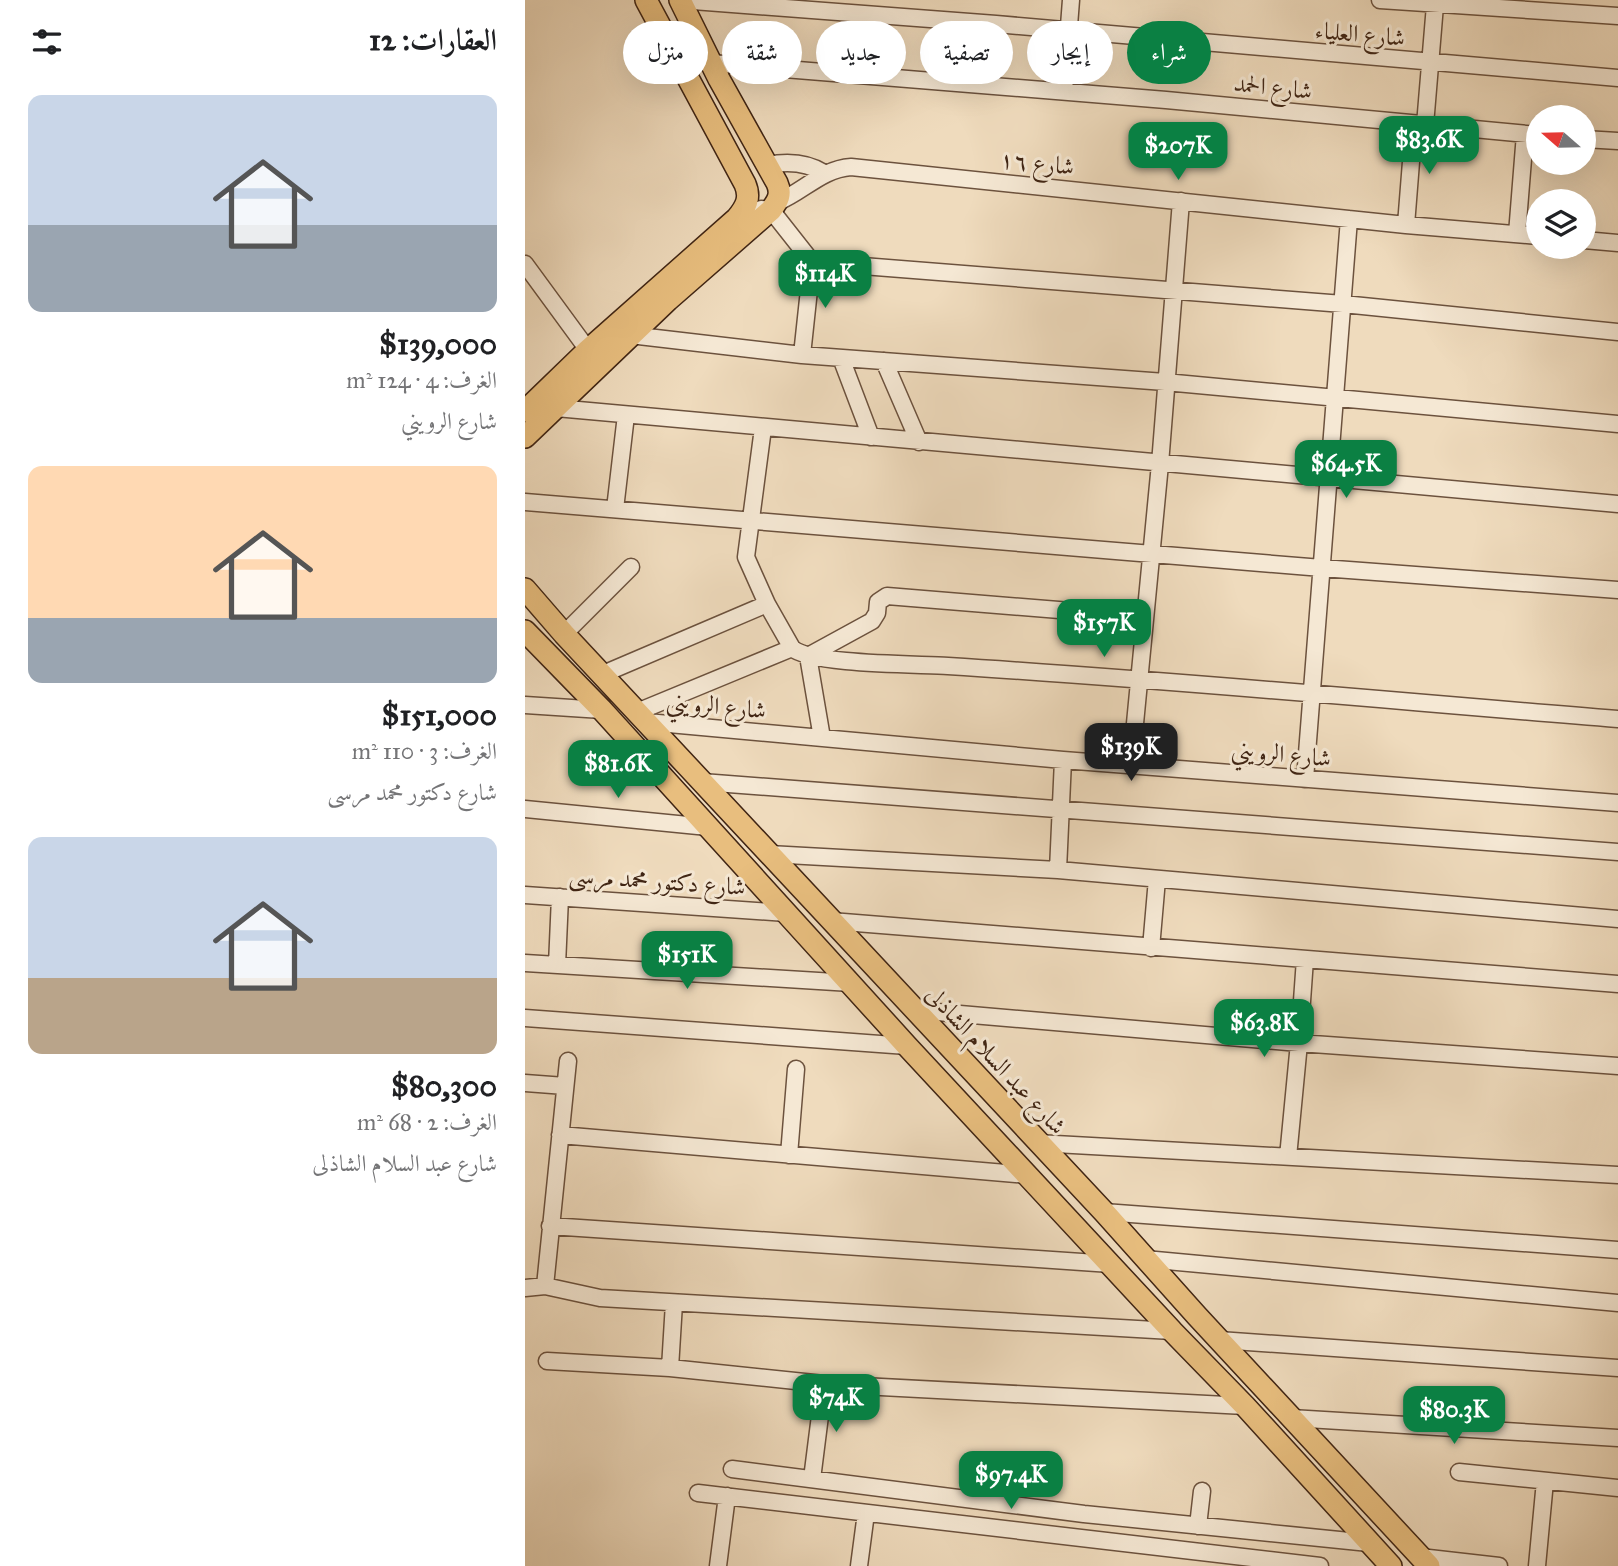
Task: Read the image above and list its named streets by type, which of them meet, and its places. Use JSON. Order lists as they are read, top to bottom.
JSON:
{
  "streets": {
    "main road": ["شارع عبد السلام الشاذلى"],
    "street": [
      "شارع العلياء",
      "شارع الحمد",
      "شارع ١٦",
      "شارع الرويني",
      "شارع دكتور محمد مرسى"
    ]
  },
  "crossings": [
    ["شارع الرويني", "شارع عبد السلام الشاذلى"]
  ],
  "north": "left",
  "page": {
    "heading": "العقارات: 12",
    "chip": [
      "شراء",
      "إيجار",
      "تصفية",
      "جديد",
      "شقة",
      "منزل"
    ],
    "list": [
      {
        "name": "$139,000",
        "note": "الغرف: 4 · 124 m² · شارع الرويني"
      },
      {
        "name": "$151,000",
        "note": "الغرف: 3 · 110 m² · شارع دكتور محمد مرسى"
      },
      {
        "name": "$80,300",
        "note": "الغرف: 2 · 68 m² · شارع عبد السلام الشاذلى"
      }
    ],
    "price": [
      "$83.6K",
      "$207K",
      "$114K",
      "$64.5K",
      "$157K",
      "$139K",
      "$81.6K",
      "$151K",
      "$63.8K",
      "$74K",
      "$80.3K",
      "$97.4K"
    ]
  }
}
